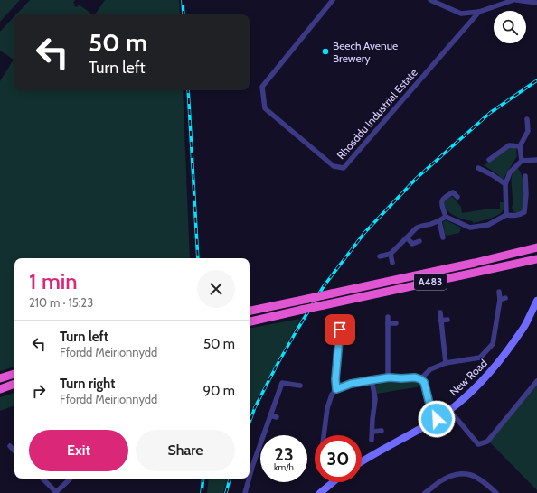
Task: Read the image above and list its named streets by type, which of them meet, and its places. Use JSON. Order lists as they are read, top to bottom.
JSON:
{
  "streets": {
    "highway": ["A483"],
    "main road": ["New Road"],
    "street": ["Rhosddu Industrial Estate"]
  },
  "places": ["Beech Avenue Brewery"],
  "page": {
    "turn": ["50 m", "Turn left"],
    "heading": ["1 min", "210 m · 15:23"],
    "list": [
      {
        "name": "Turn left",
        "note": "Ffordd Meirionnydd",
        "value": "50 m"
      },
      {
        "name": "Turn right",
        "note": "Ffordd Meirionnydd",
        "value": "90 m"
      }
    ],
    "buttons": ["Exit", "Share"],
    "speed": "23 km/h",
    "limit": "30"
  }
}
